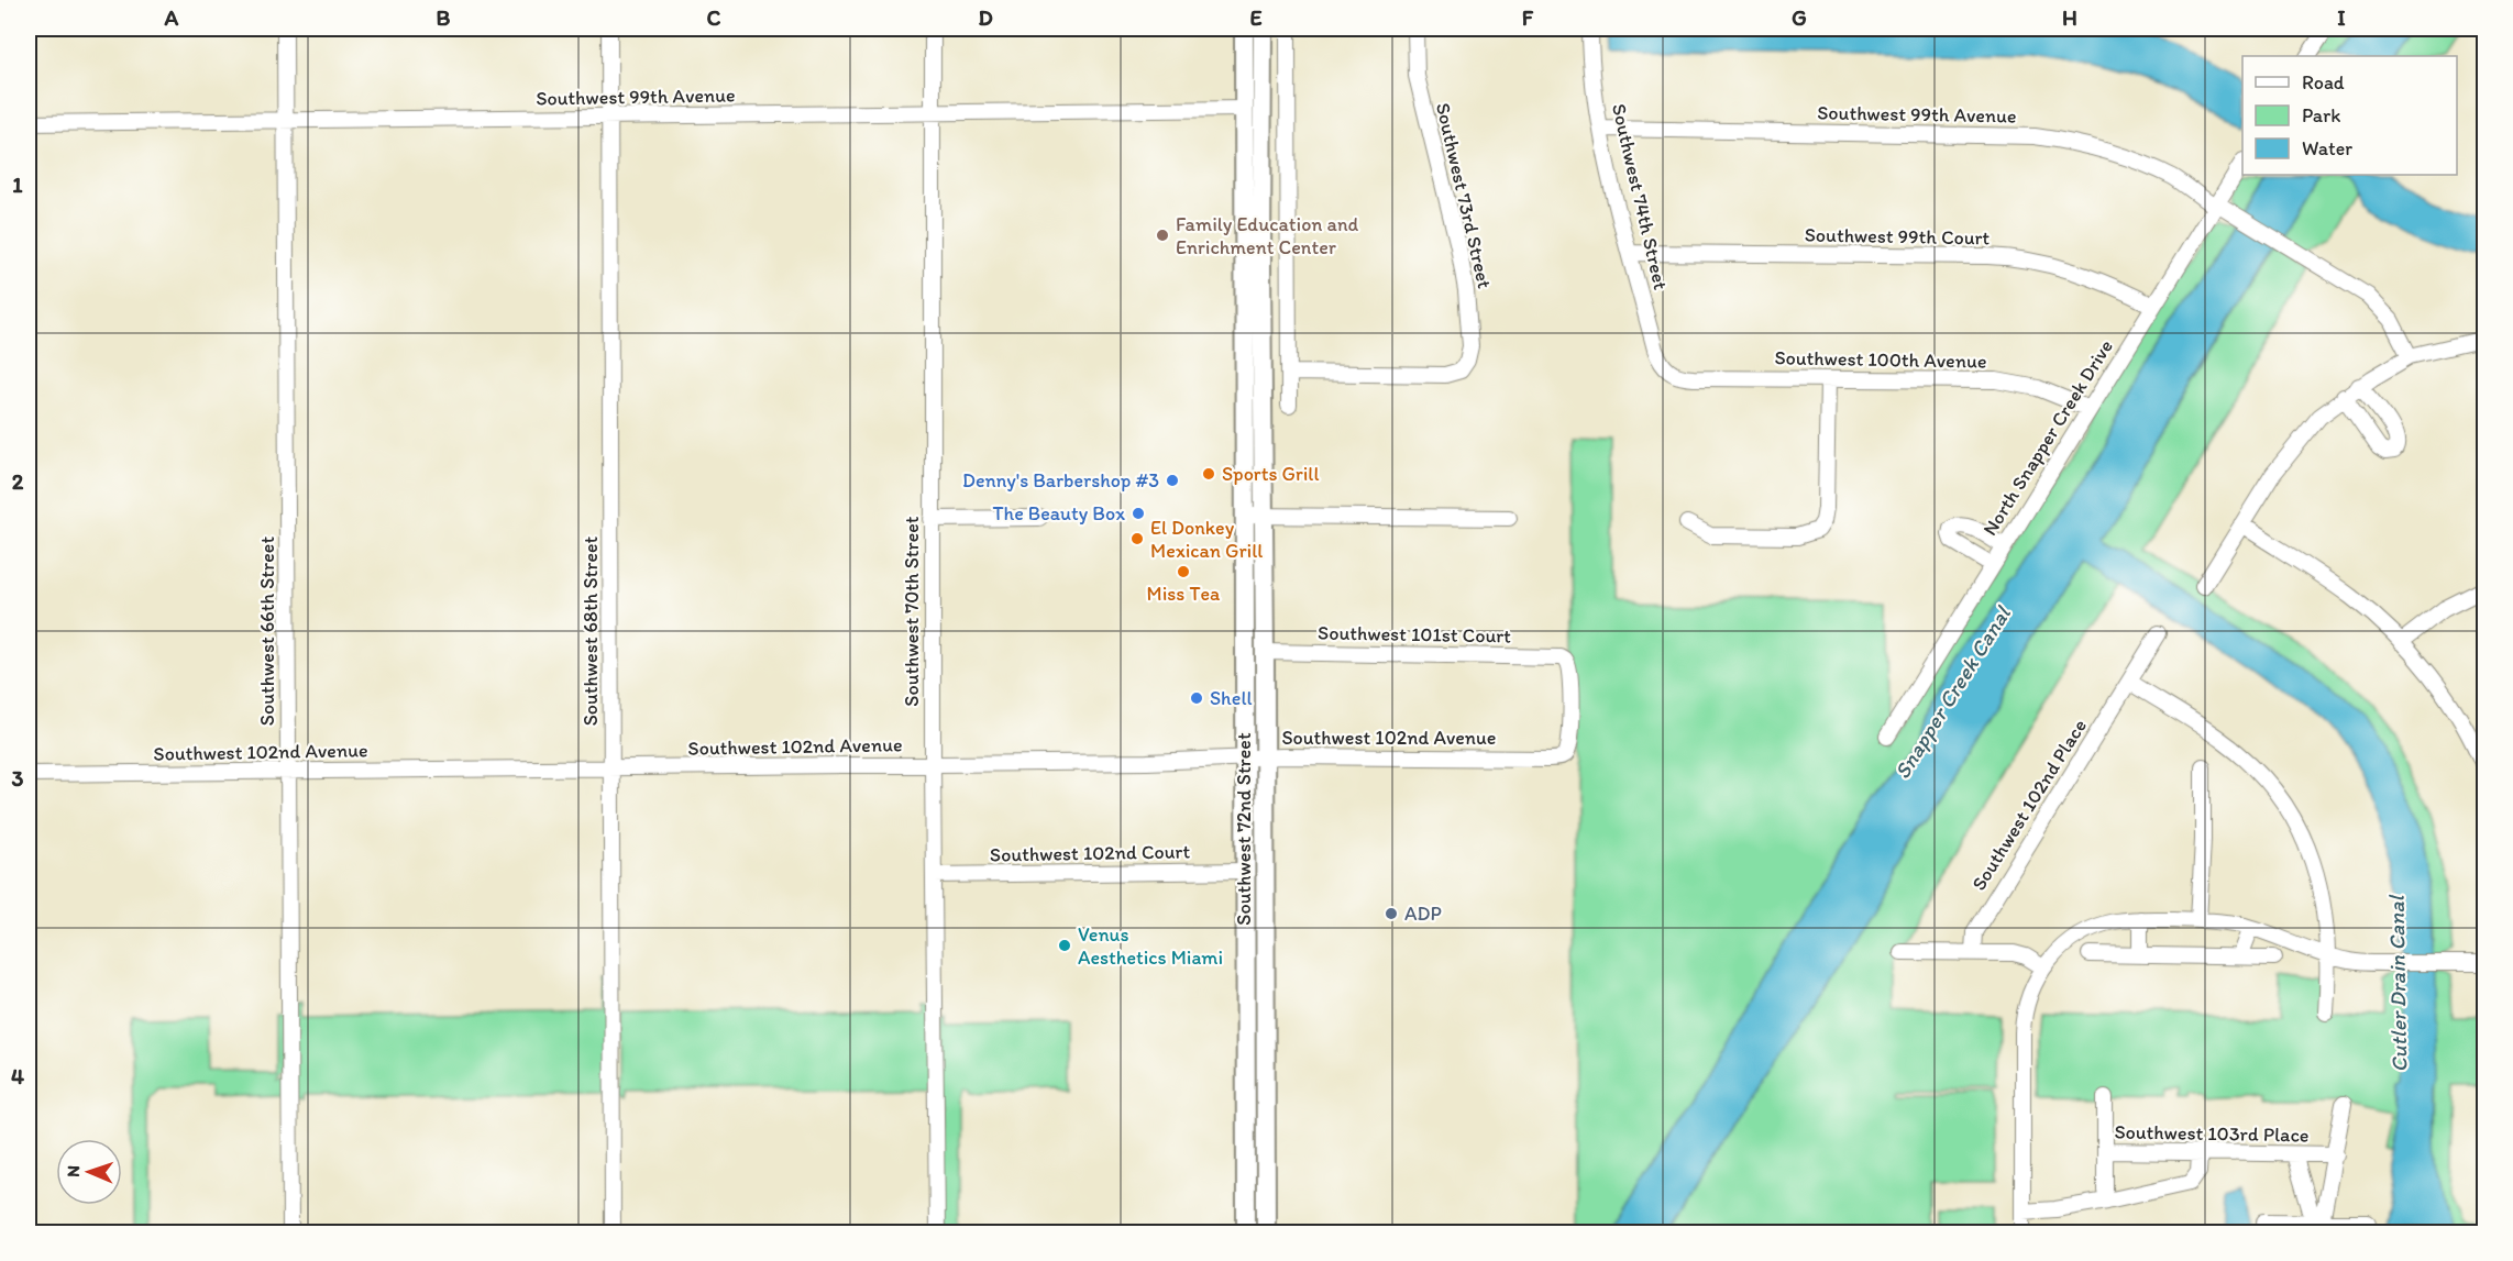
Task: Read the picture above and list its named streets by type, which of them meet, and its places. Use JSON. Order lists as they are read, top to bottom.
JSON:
{
  "streets": {
    "main road": ["Southwest 72nd Street"],
    "street": [
      "Southwest 99th Avenue",
      "Southwest 73rd Street",
      "Southwest 74th Street",
      "Southwest 99th Court",
      "Southwest 100th Avenue",
      "North Snapper Creek Drive",
      "Southwest 70th Street",
      "Southwest 66th Street",
      "Southwest 68th Street",
      "Southwest 101st Court",
      "Southwest 102nd Avenue",
      "Southwest 102nd Place",
      "Southwest 102nd Court",
      "Southwest 103rd Place"
    ]
  },
  "crossings": [
    ["Southwest 99th Avenue", "Southwest 74th Street"],
    ["Southwest 99th Avenue", "North Snapper Creek Drive"],
    ["Southwest 99th Avenue", "Southwest 70th Street"],
    ["Southwest 99th Avenue", "Southwest 66th Street"],
    ["Southwest 99th Avenue", "Southwest 68th Street"],
    ["Southwest 99th Avenue", "Southwest 72nd Street"],
    ["Southwest 74th Street", "Southwest 99th Court"],
    ["Southwest 74th Street", "Southwest 100th Avenue"],
    ["Southwest 99th Court", "North Snapper Creek Drive"],
    ["Southwest 100th Avenue", "North Snapper Creek Drive"],
    ["Southwest 70th Street", "Southwest 102nd Avenue"],
    ["Southwest 70th Street", "Southwest 102nd Court"],
    ["Southwest 66th Street", "Southwest 102nd Avenue"],
    ["Southwest 68th Street", "Southwest 102nd Avenue"],
    ["Southwest 101st Court", "Southwest 102nd Avenue"],
    ["Southwest 101st Court", "Southwest 72nd Street"],
    ["Southwest 102nd Avenue", "Southwest 72nd Street"],
    ["Southwest 72nd Street", "Southwest 102nd Court"]
  ],
  "water": ["Snapper Creek Canal", "Cutler Drain Canal"],
  "places": [
    "Family Education and Enrichment Center",
    "Sports Grill",
    "Denny's Barbershop #3",
    "The Beauty Box",
    "El Donkey Mexican Grill",
    "Miss Tea",
    "Shell",
    "ADP",
    "Venus Aesthetics Miami"
  ],
  "legend": ["Road", "Park", "Water"],
  "north": "left",
  "grid": {
    "columns": [
      "A",
      "B",
      "C",
      "D",
      "E",
      "F",
      "G",
      "H",
      "I"
    ],
    "rows": [
      "1",
      "2",
      "3",
      "4"
    ]
  }
}
